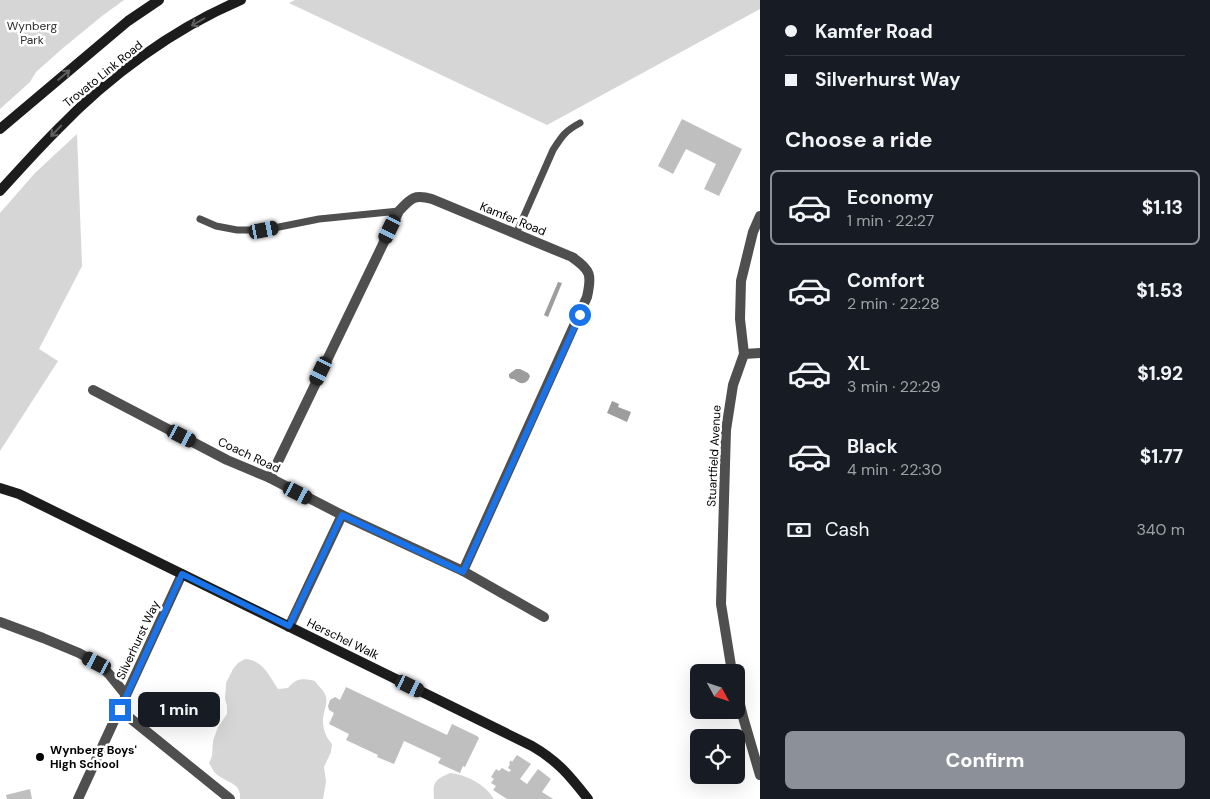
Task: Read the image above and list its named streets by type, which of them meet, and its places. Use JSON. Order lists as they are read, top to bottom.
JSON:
{
  "streets": {
    "main road": ["Trovato Link Road", "Herschel Walk"],
    "street": [
      "Kamfer Road",
      "Coach Road",
      "Stuartfield Avenue",
      "Silverhurst Way"
    ]
  },
  "crossings": [
    ["Kamfer Road", "Coach Road"],
    ["Herschel Walk", "Silverhurst Way"]
  ],
  "parks": ["Wynberg Park"],
  "places": ["Wynberg Boys' High School"],
  "north": "bottom right",
  "page": {
    "banner": ["Kamfer Road", "Silverhurst Way"],
    "heading": "Choose a ride",
    "list": [
      {
        "name": "Economy",
        "note": "1 min · 22:27",
        "value": "$1.13"
      },
      {
        "name": "Comfort",
        "note": "2 min · 22:28",
        "value": "$1.53"
      },
      {
        "name": "XL",
        "note": "3 min · 22:29",
        "value": "$1.92"
      },
      {
        "name": "Black",
        "note": "4 min · 22:30",
        "value": "$1.77"
      }
    ],
    "pay": ["Cash", "340 m"],
    "bubble": "1 min",
    "buttons": "Confirm"
  }
}
